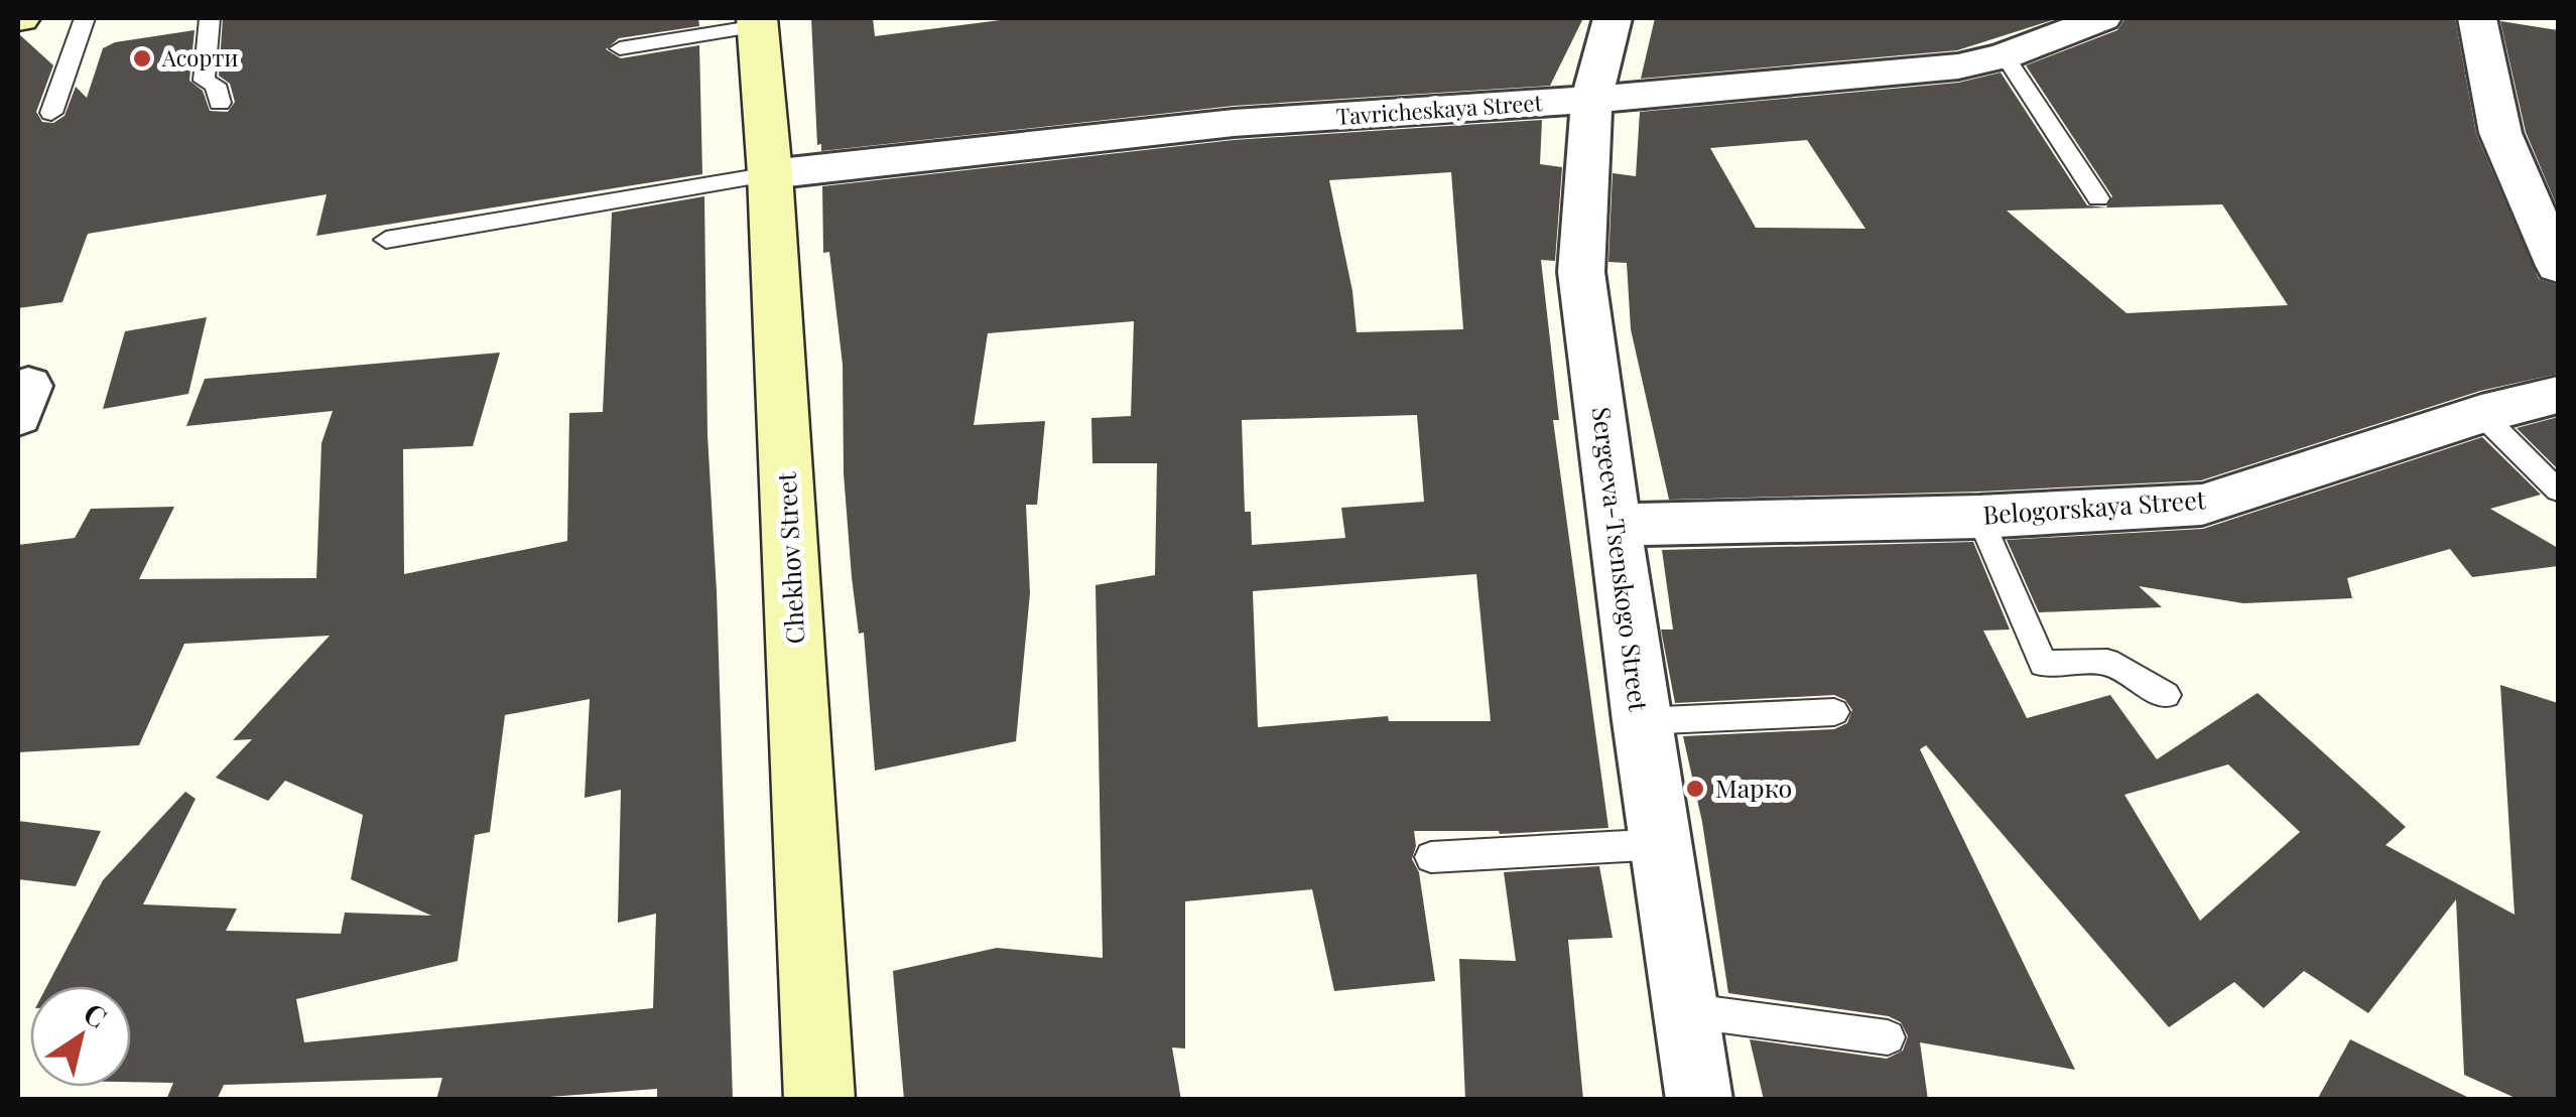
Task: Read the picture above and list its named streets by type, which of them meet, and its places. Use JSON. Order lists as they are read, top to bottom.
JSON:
{
  "streets": {
    "main road": ["Chekhov Street"],
    "street": ["Tavricheskaya Street", "Belogorskaya Street", "Sergeeva-Tsenskogo Street"]
  },
  "crossings": [
    ["Tavricheskaya Street", "Chekhov Street"],
    ["Tavricheskaya Street", "Sergeeva-Tsenskogo Street"],
    ["Belogorskaya Street", "Sergeeva-Tsenskogo Street"]
  ],
  "places": ["Асорти", "Марко"],
  "north": "top right"
}
